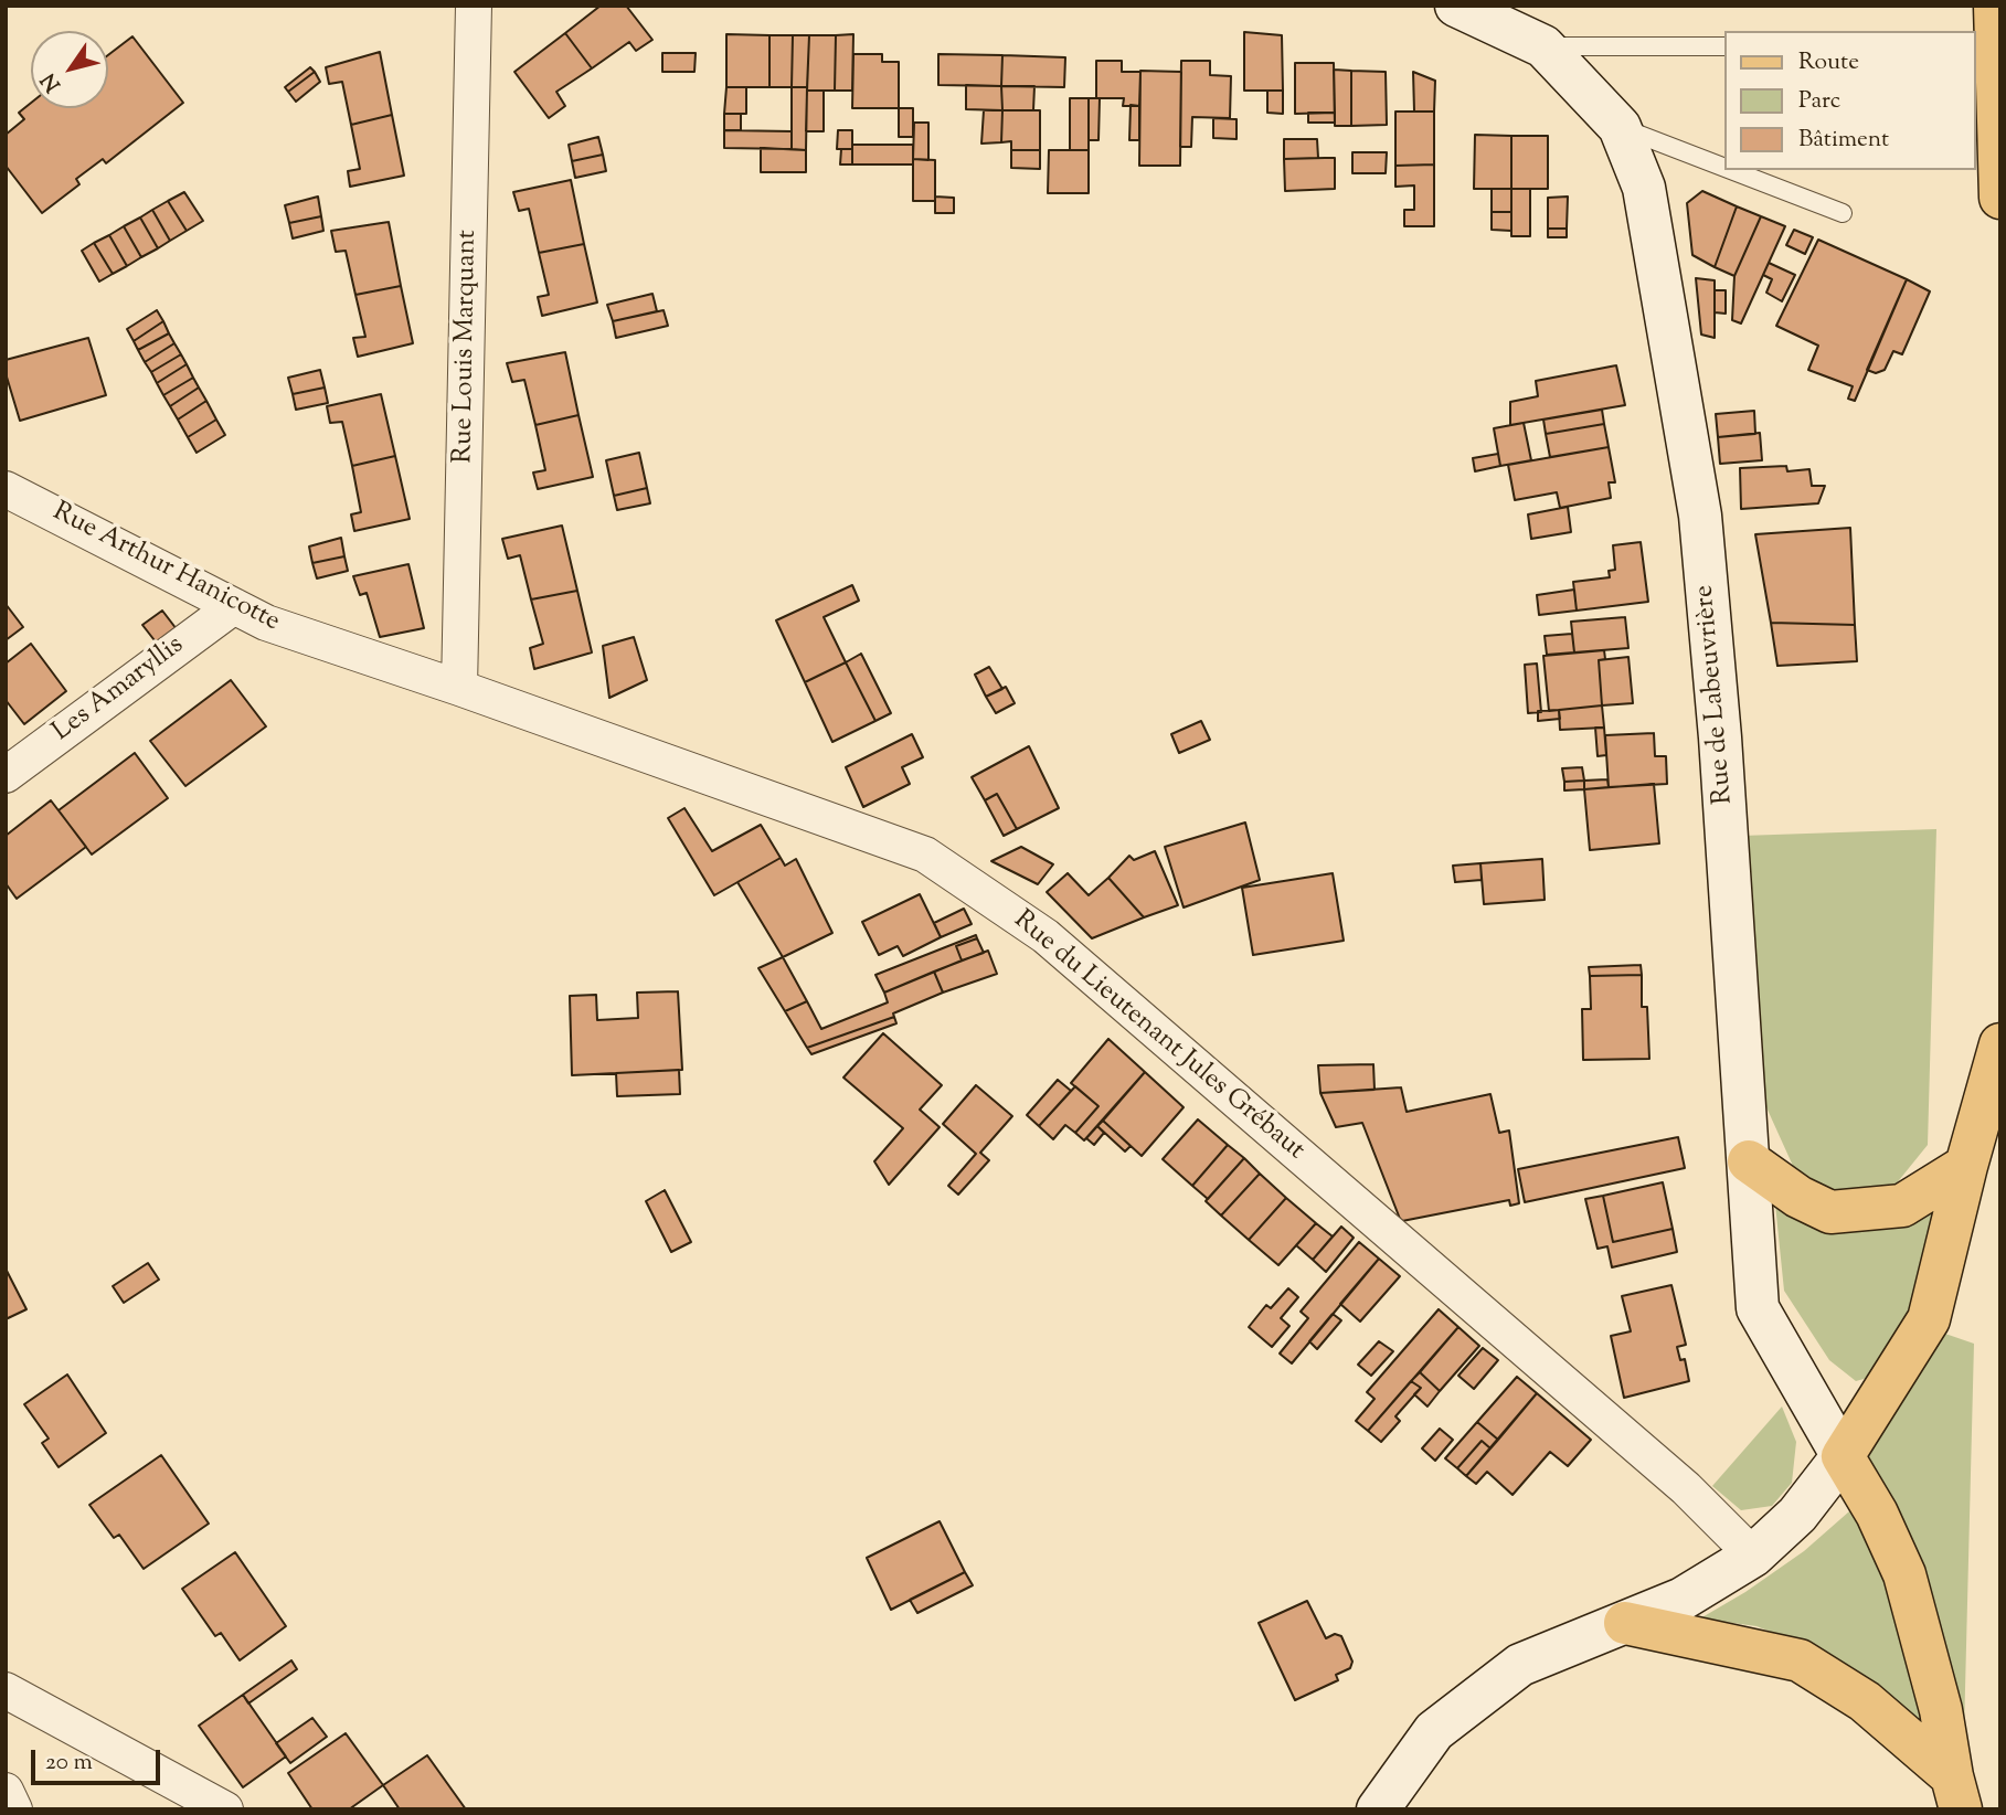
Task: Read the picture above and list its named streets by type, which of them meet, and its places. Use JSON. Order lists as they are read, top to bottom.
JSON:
{
  "streets": {
    "street": [
      "Rue Louis Marquant",
      "Rue Arthur Hanicotte",
      "Les Amaryllis",
      "Rue de Labeuvrière",
      "Rue du Lieutenant Jules Grébaut"
    ]
  },
  "crossings": [
    ["Rue Louis Marquant", "Rue Arthur Hanicotte"],
    ["Rue Louis Marquant", "Rue du Lieutenant Jules Grébaut"],
    ["Rue Arthur Hanicotte", "Les Amaryllis"],
    ["Rue Arthur Hanicotte", "Rue du Lieutenant Jules Grébaut"]
  ],
  "legend": ["Route", "Parc", "Bâtiment"],
  "scale_bar": "20 m",
  "north": "bottom left"
}
